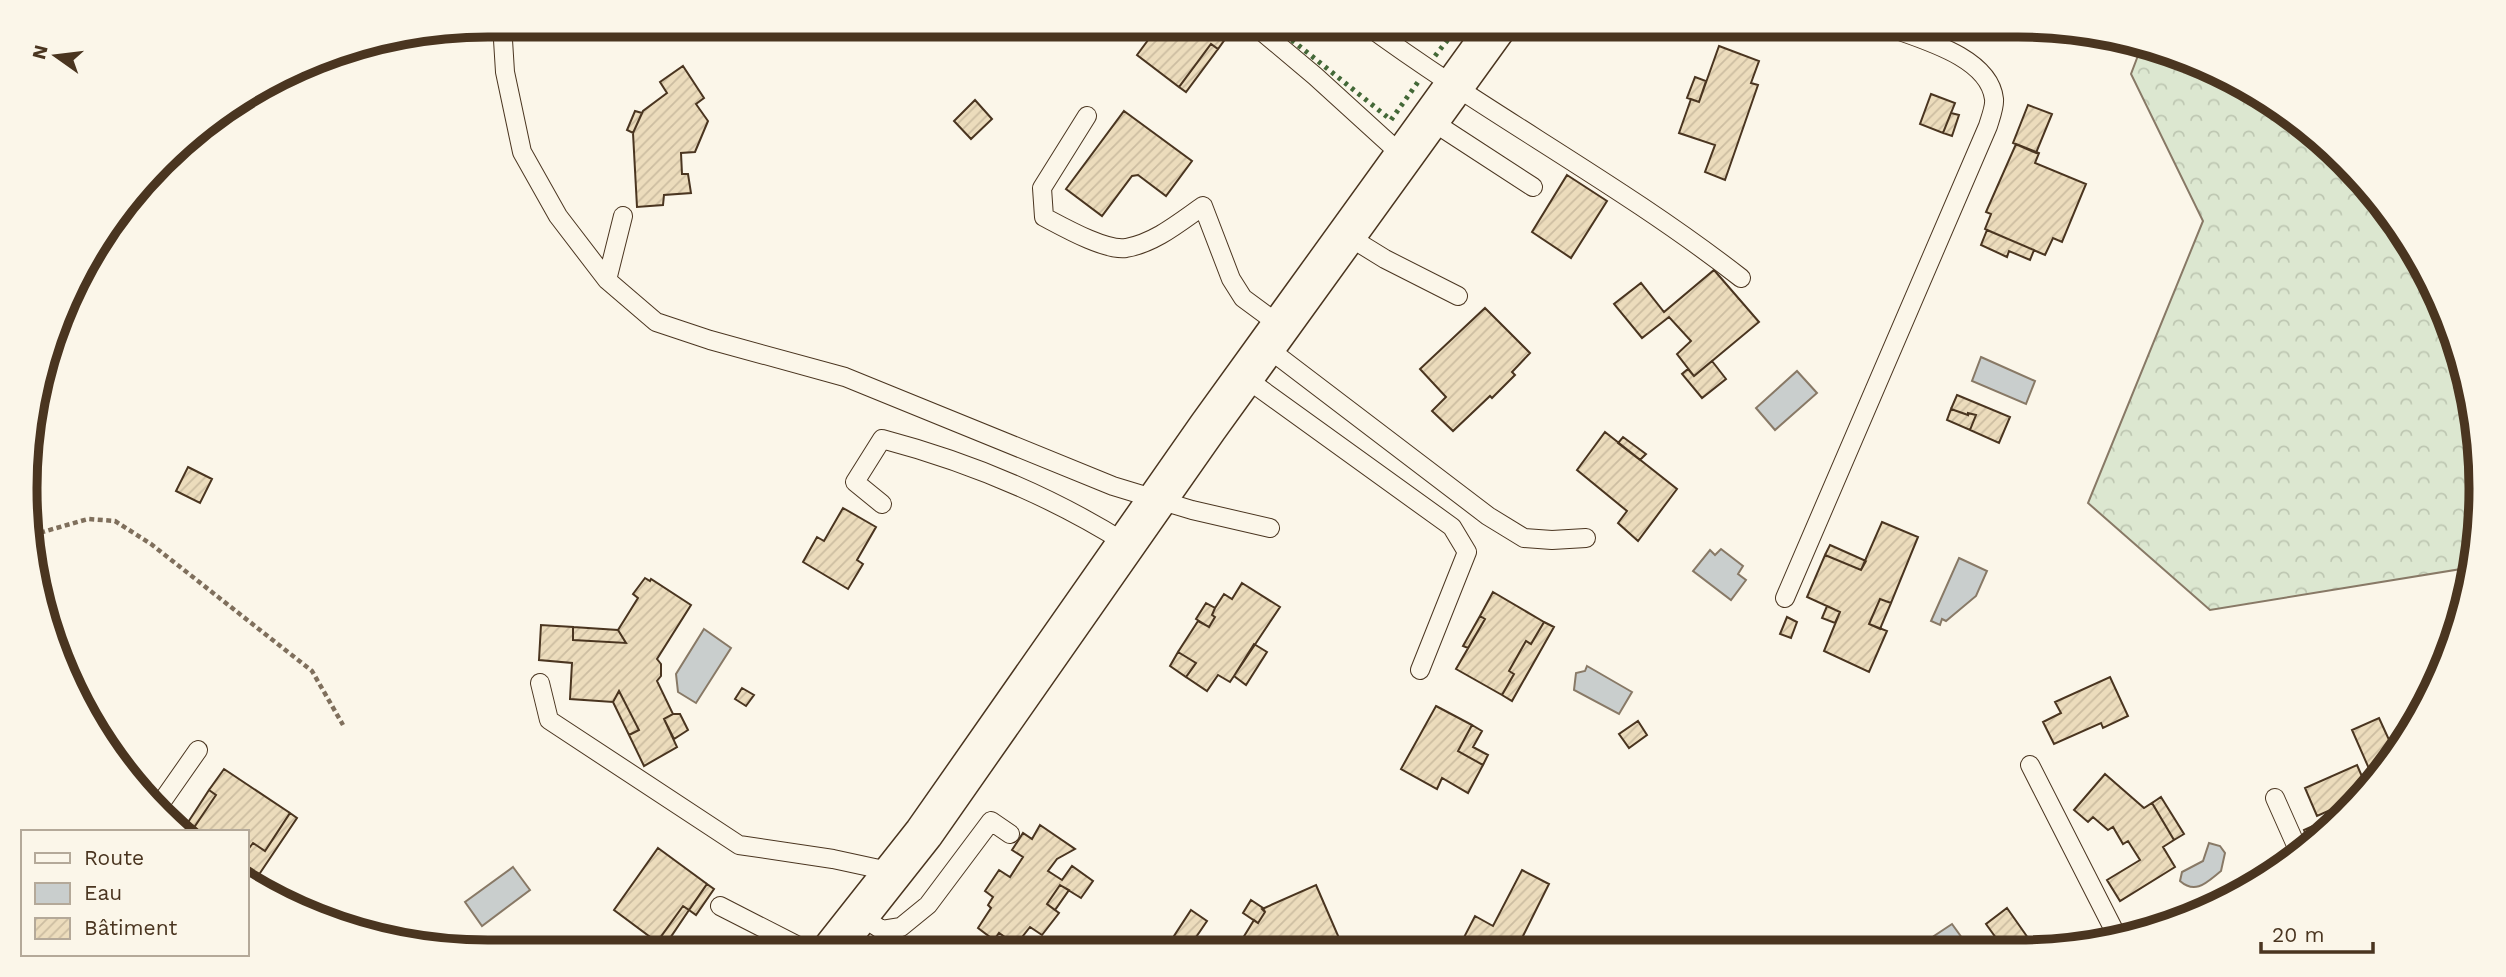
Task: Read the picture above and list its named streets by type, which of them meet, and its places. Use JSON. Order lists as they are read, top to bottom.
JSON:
{
  "legend": ["Route", "Eau", "Bâtiment"],
  "scale_bar": "20 m",
  "north": "left"
}
